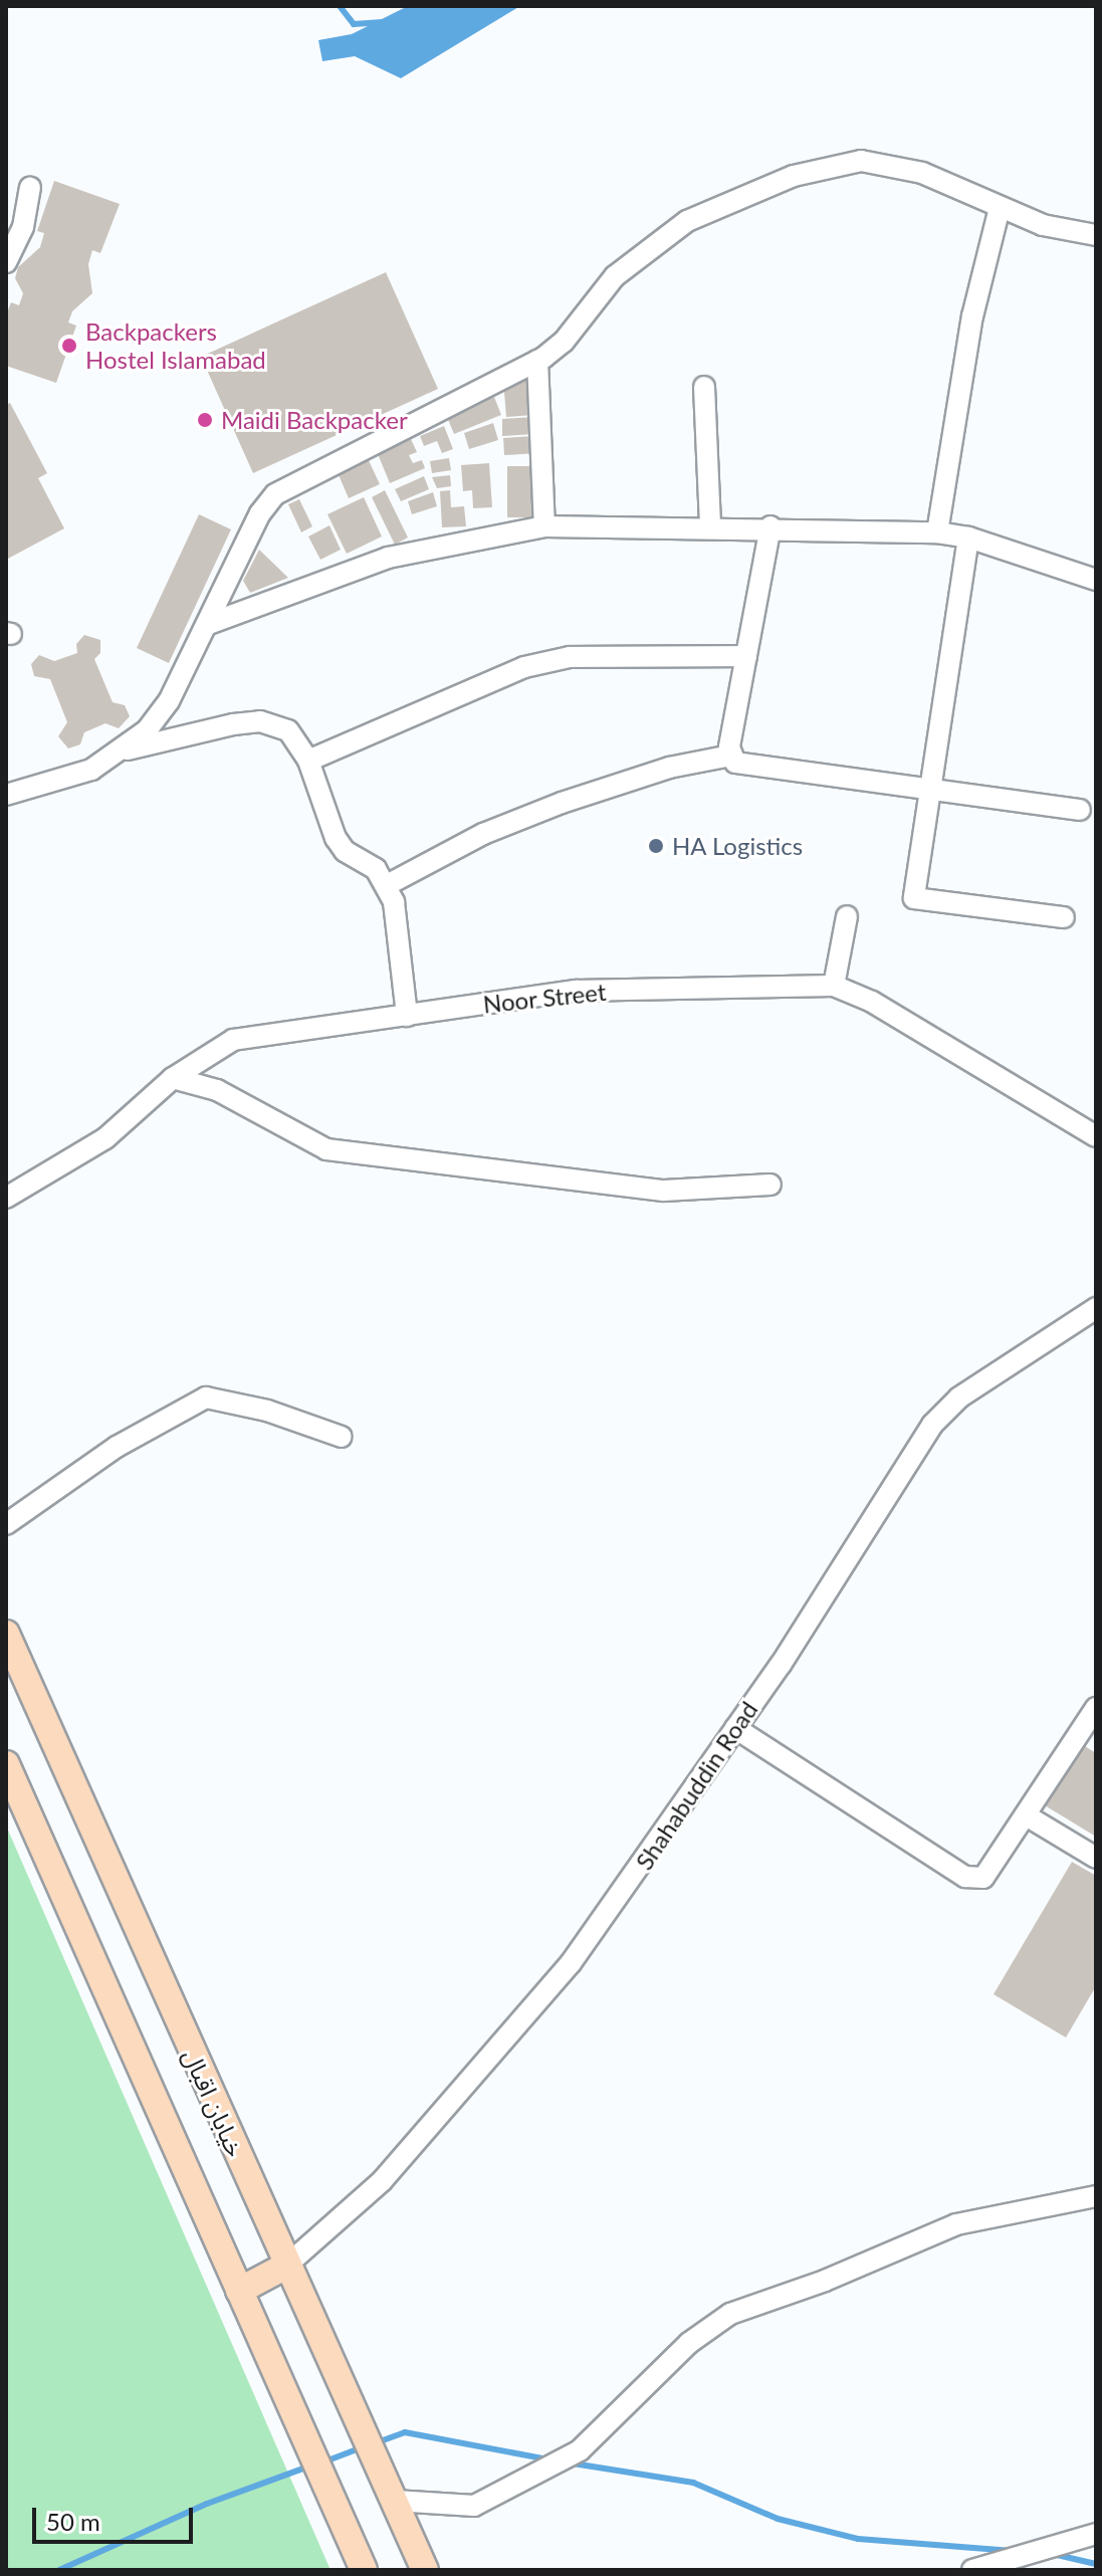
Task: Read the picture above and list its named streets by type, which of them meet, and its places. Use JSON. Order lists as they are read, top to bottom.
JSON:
{
  "streets": {
    "main road": ["خیابان اقبال"],
    "street": ["Noor Street", "Shahabuddin Road"]
  },
  "crossings": [
    ["Shahabuddin Road", "خیابان اقبال"]
  ],
  "places": ["Backpackers Hostel Islamabad", "Maidi Backpacker", "HA Logistics"],
  "scale_bar": "50 m"
}
